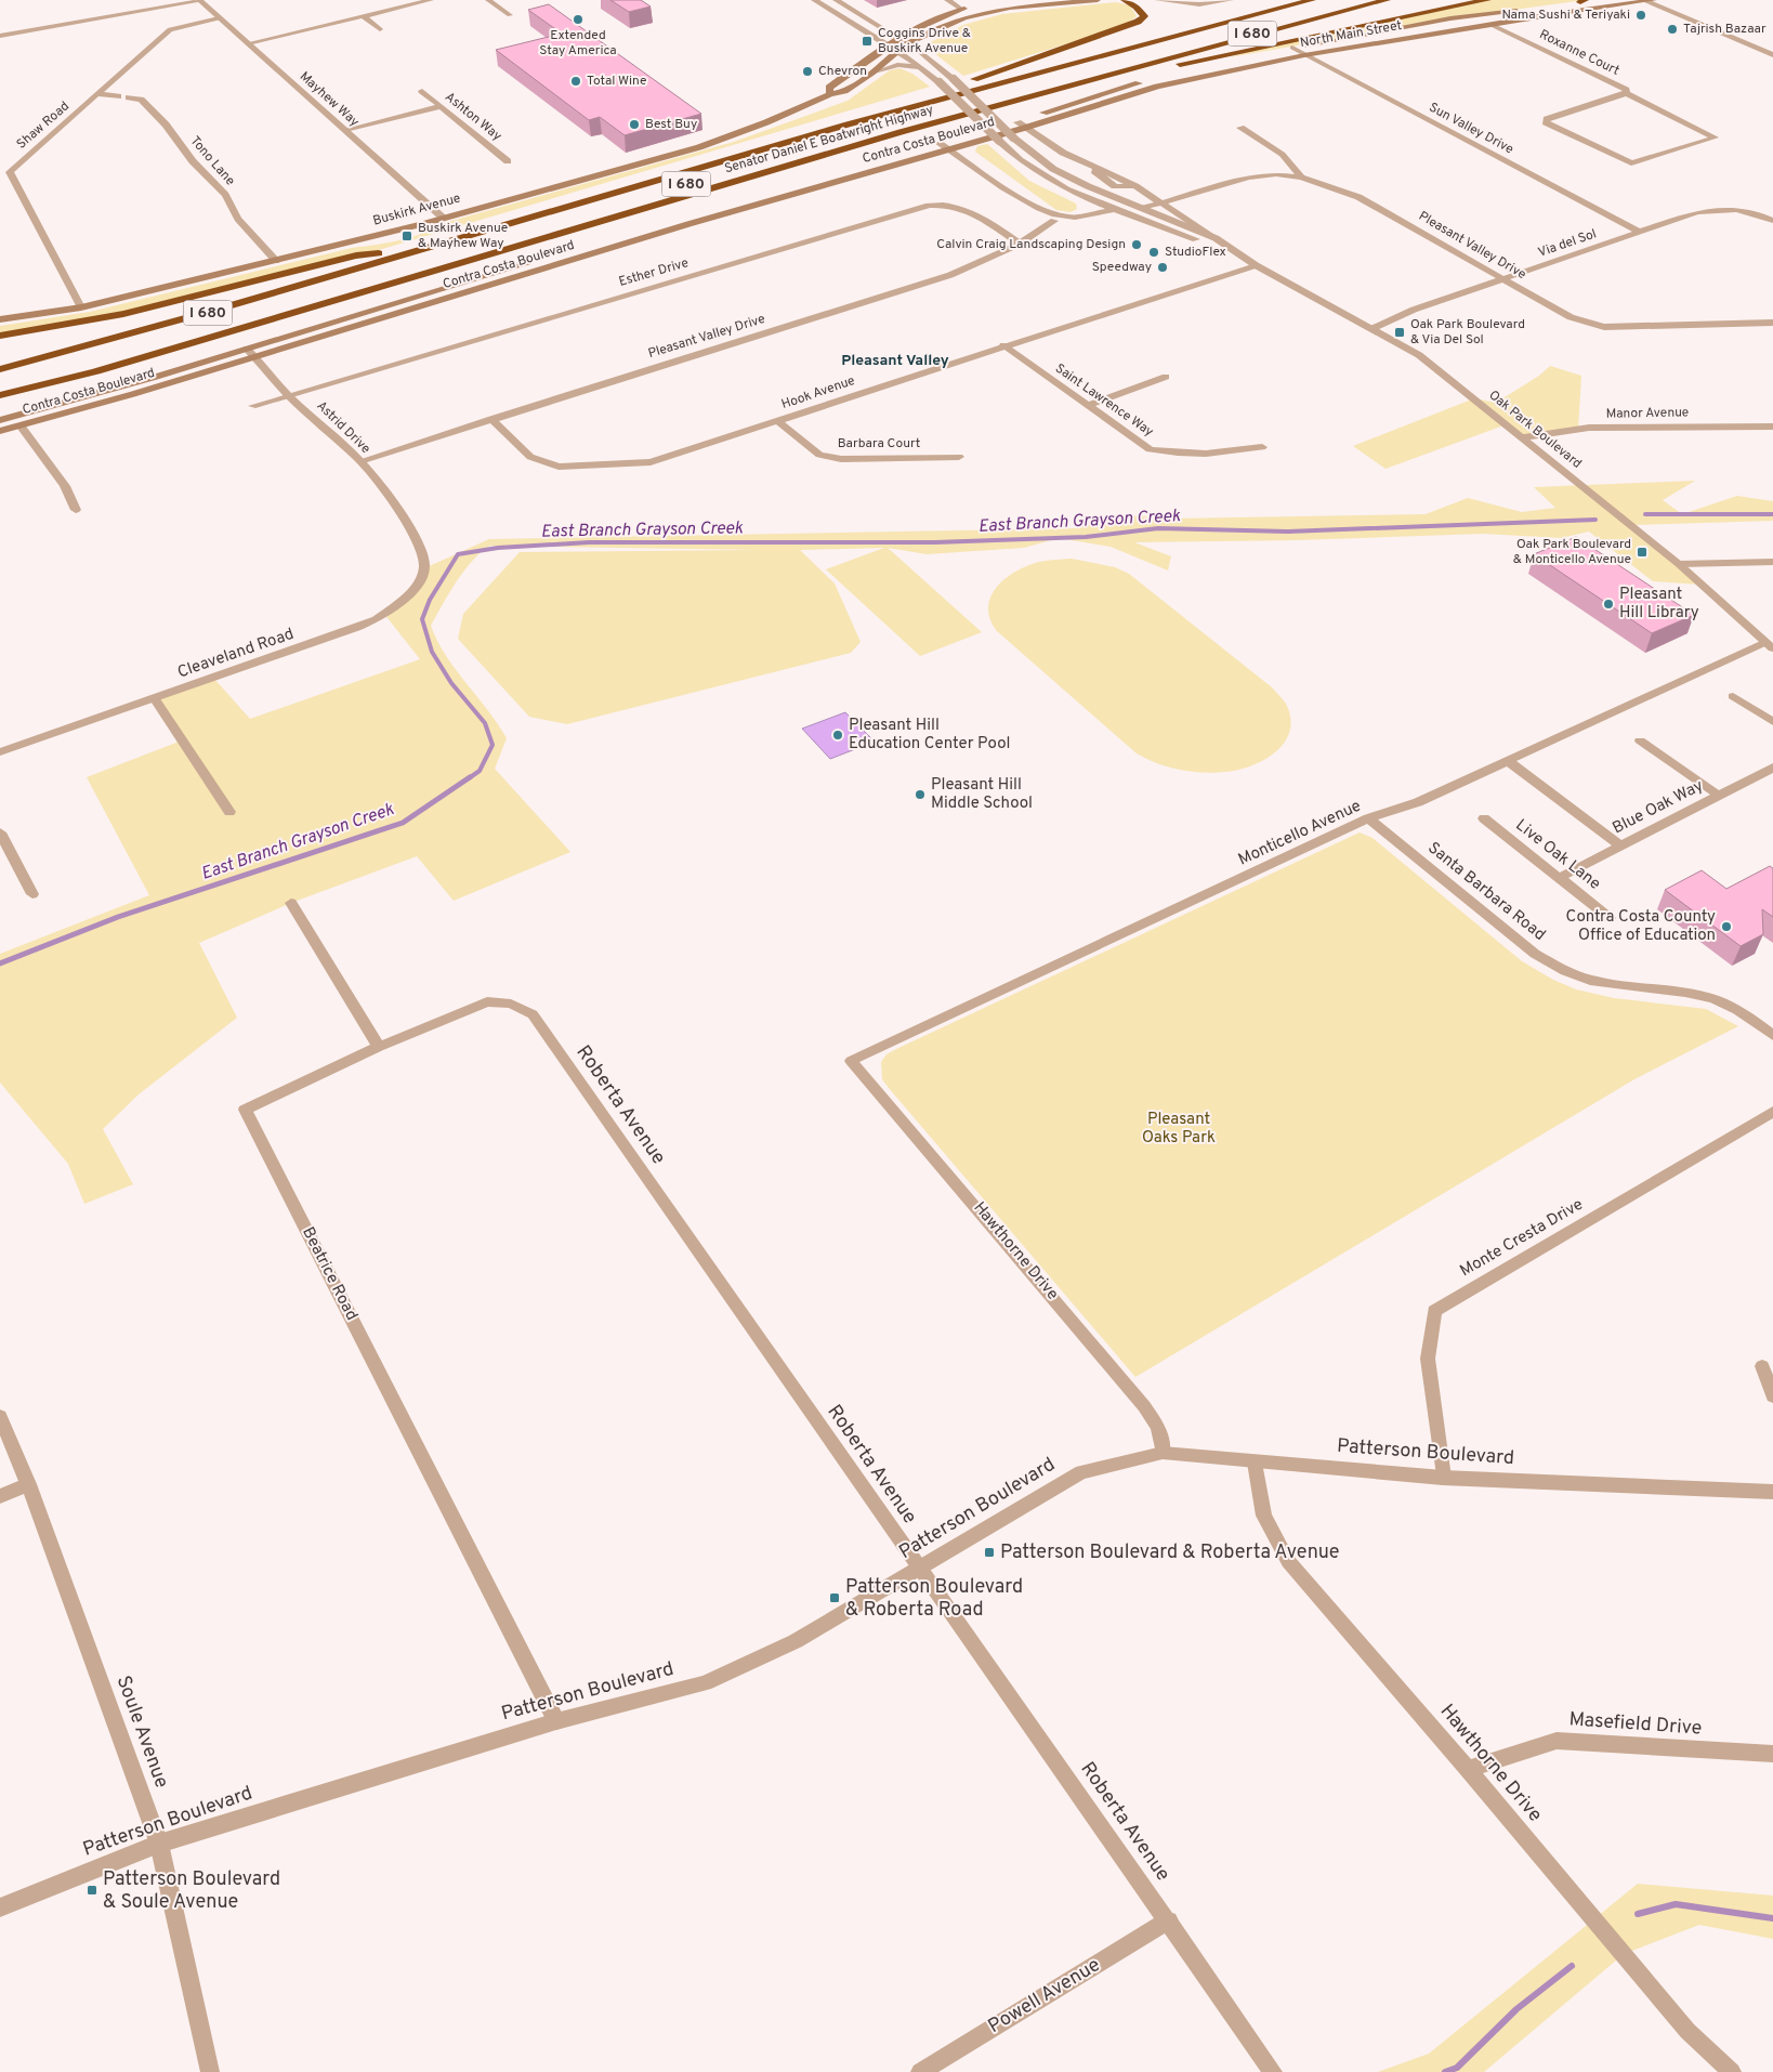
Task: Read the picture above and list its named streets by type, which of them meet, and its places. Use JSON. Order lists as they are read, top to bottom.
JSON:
{
  "streets": {
    "highway": ["I 680", "Senator Daniel E Boatwright Highway"],
    "main road": ["North Main Street", "Contra Costa Boulevard", "Buskirk Avenue"],
    "street": [
      "Roxanne Court",
      "Mayhew Way",
      "Ashton Way",
      "Shaw Road",
      "Sun Valley Drive",
      "Tono Lane",
      "Via del Sol",
      "Pleasant Valley Drive",
      "Esther Drive",
      "Hook Avenue",
      "Saint Lawrence Way",
      "Manor Avenue",
      "Astrid Drive",
      "Oak Park Boulevard",
      "Barbara Court",
      "Cleaveland Road",
      "Blue Oak Way",
      "Monticello Avenue",
      "Live Oak Lane",
      "Santa Barbara Road",
      "Roberta Avenue",
      "Monte Cresta Drive",
      "Hawthorne Drive",
      "Beatrice Road",
      "Patterson Boulevard",
      "Masefield Drive",
      "Soule Avenue",
      "Powell Avenue"
    ]
  },
  "crossings": [
    ["North Main Street", "Roxanne Court"],
    ["North Main Street", "Sun Valley Drive"],
    ["North Main Street", "Contra Costa Boulevard"],
    ["North Main Street", "Oak Park Boulevard"],
    ["Mayhew Way", "Shaw Road"],
    ["Mayhew Way", "Buskirk Avenue"],
    ["Shaw Road", "Buskirk Avenue"],
    ["Sun Valley Drive", "Via del Sol"],
    ["Contra Costa Boulevard", "Astrid Drive"],
    ["Contra Costa Boulevard", "Oak Park Boulevard"],
    ["Tono Lane", "Buskirk Avenue"],
    ["Buskirk Avenue", "Oak Park Boulevard"],
    ["Via del Sol", "Pleasant Valley Drive"],
    ["Via del Sol", "Oak Park Boulevard"],
    ["Pleasant Valley Drive", "Esther Drive"],
    ["Pleasant Valley Drive", "Hook Avenue"],
    ["Pleasant Valley Drive", "Astrid Drive"],
    ["Pleasant Valley Drive", "Oak Park Boulevard"],
    ["Esther Drive", "Astrid Drive"],
    ["Hook Avenue", "Saint Lawrence Way"],
    ["Hook Avenue", "Oak Park Boulevard"],
    ["Hook Avenue", "Barbara Court"],
    ["Manor Avenue", "Oak Park Boulevard"],
    ["Astrid Drive", "Cleaveland Road"],
    ["Oak Park Boulevard", "Monticello Avenue"],
    ["Blue Oak Way", "Live Oak Lane"],
    ["Monticello Avenue", "Santa Barbara Road"],
    ["Monticello Avenue", "Hawthorne Drive"],
    ["Roberta Avenue", "Beatrice Road"],
    ["Roberta Avenue", "Patterson Boulevard"],
    ["Roberta Avenue", "Powell Avenue"],
    ["Monte Cresta Drive", "Patterson Boulevard"],
    ["Hawthorne Drive", "Patterson Boulevard"],
    ["Hawthorne Drive", "Masefield Drive"],
    ["Beatrice Road", "Patterson Boulevard"],
    ["Patterson Boulevard", "Soule Avenue"]
  ],
  "districts": ["Pleasant Valley"],
  "water": ["East Branch Grayson Creek"],
  "parks": ["Pleasant Oaks Park"],
  "places": {
    "other": [
      "Nama Sushi & Teriyaki",
      "Extended Stay America",
      "Tajrish Bazaar",
      "Chevron",
      "Total Wine",
      "Best Buy",
      "Calvin Craig Landscaping Design",
      "StudioFlex",
      "Speedway",
      "Pleasant Hill Library",
      "Pleasant Hill Education Center Pool",
      "Pleasant Hill Middle School",
      "Contra Costa County Office of Education"
    ],
    "transit": [
      "Coggins Drive & Buskirk Avenue",
      "Buskirk Avenue & Mayhew Way",
      "Oak Park Boulevard & Via Del Sol",
      "Oak Park Boulevard & Monticello Avenue",
      "Patterson Boulevard & Roberta Avenue",
      "Patterson Boulevard & Roberta Road",
      "Patterson Boulevard & Soule Avenue"
    ]
  }
}
